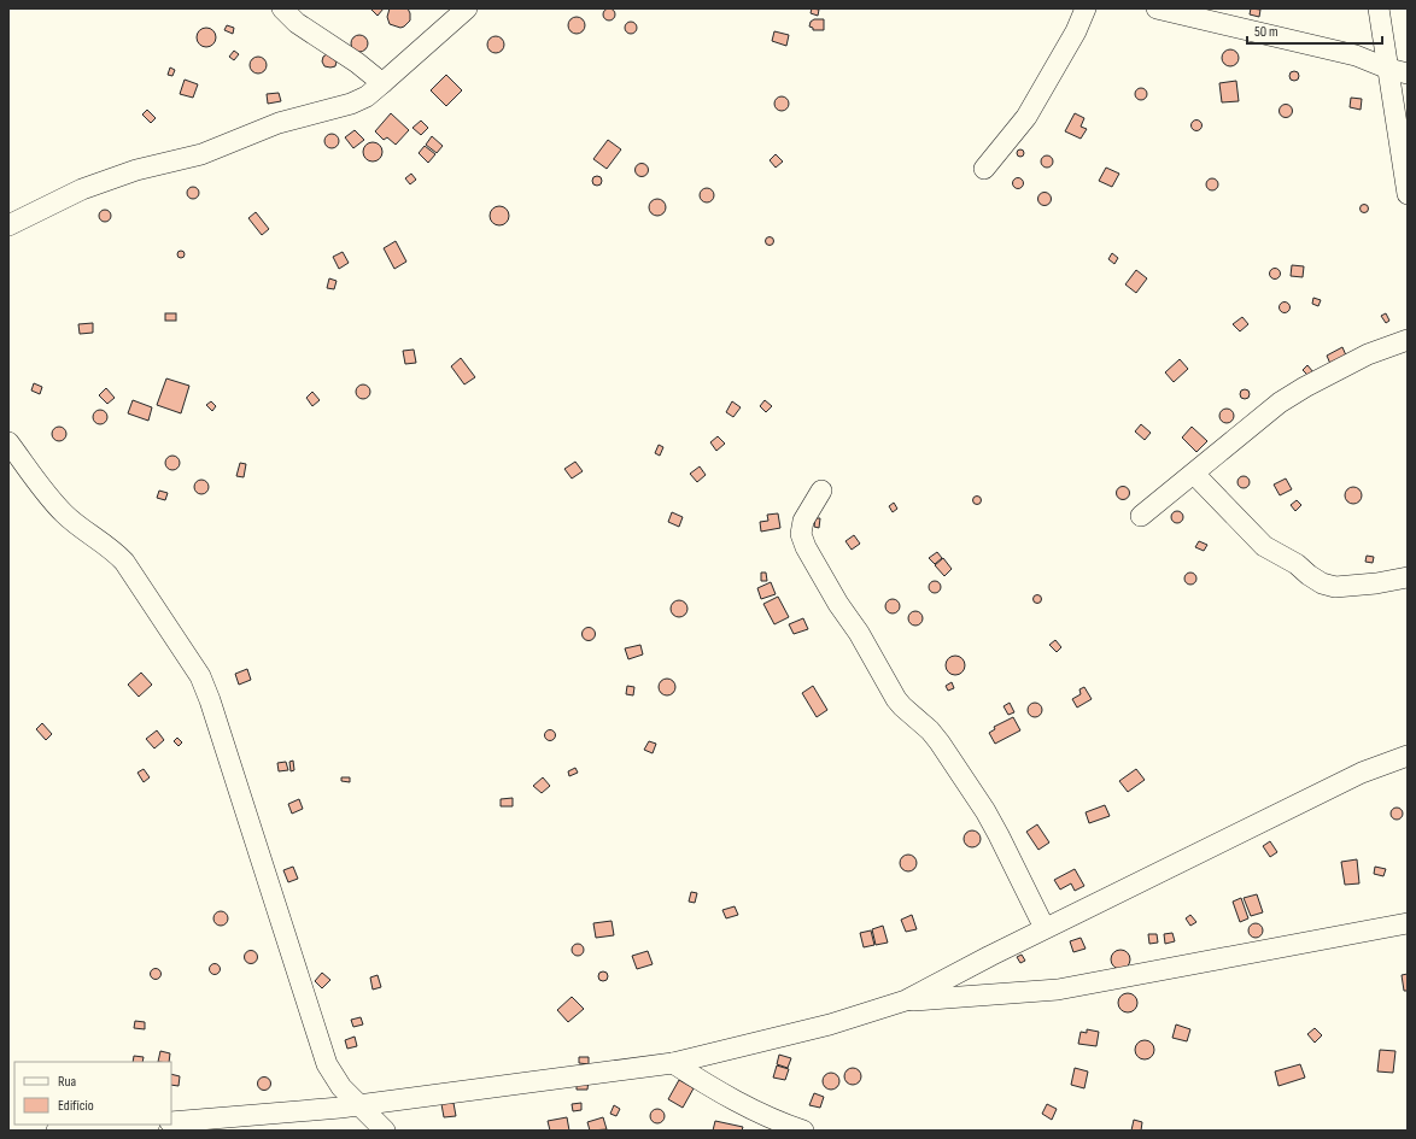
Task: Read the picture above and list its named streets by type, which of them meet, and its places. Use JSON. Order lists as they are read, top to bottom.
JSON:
{
  "legend": ["Rua", "Edifício"],
  "scale_bar": "50 m"
}
